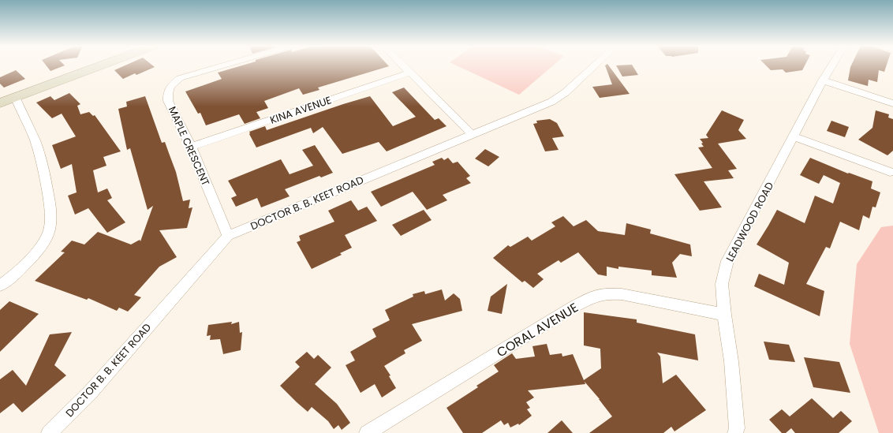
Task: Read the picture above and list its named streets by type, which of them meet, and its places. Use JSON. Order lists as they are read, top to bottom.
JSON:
{
  "streets": {
    "street": [
      "KINA AVENUE",
      "MAPLE CRESCENT",
      "DOCTOR B. B. KEET ROAD",
      "LEADWOOD ROAD",
      "CORAL AVENUE"
    ]
  },
  "crossings": [
    ["KINA AVENUE", "MAPLE CRESCENT"],
    ["MAPLE CRESCENT", "DOCTOR B. B. KEET ROAD"],
    ["LEADWOOD ROAD", "CORAL AVENUE"]
  ]
}
